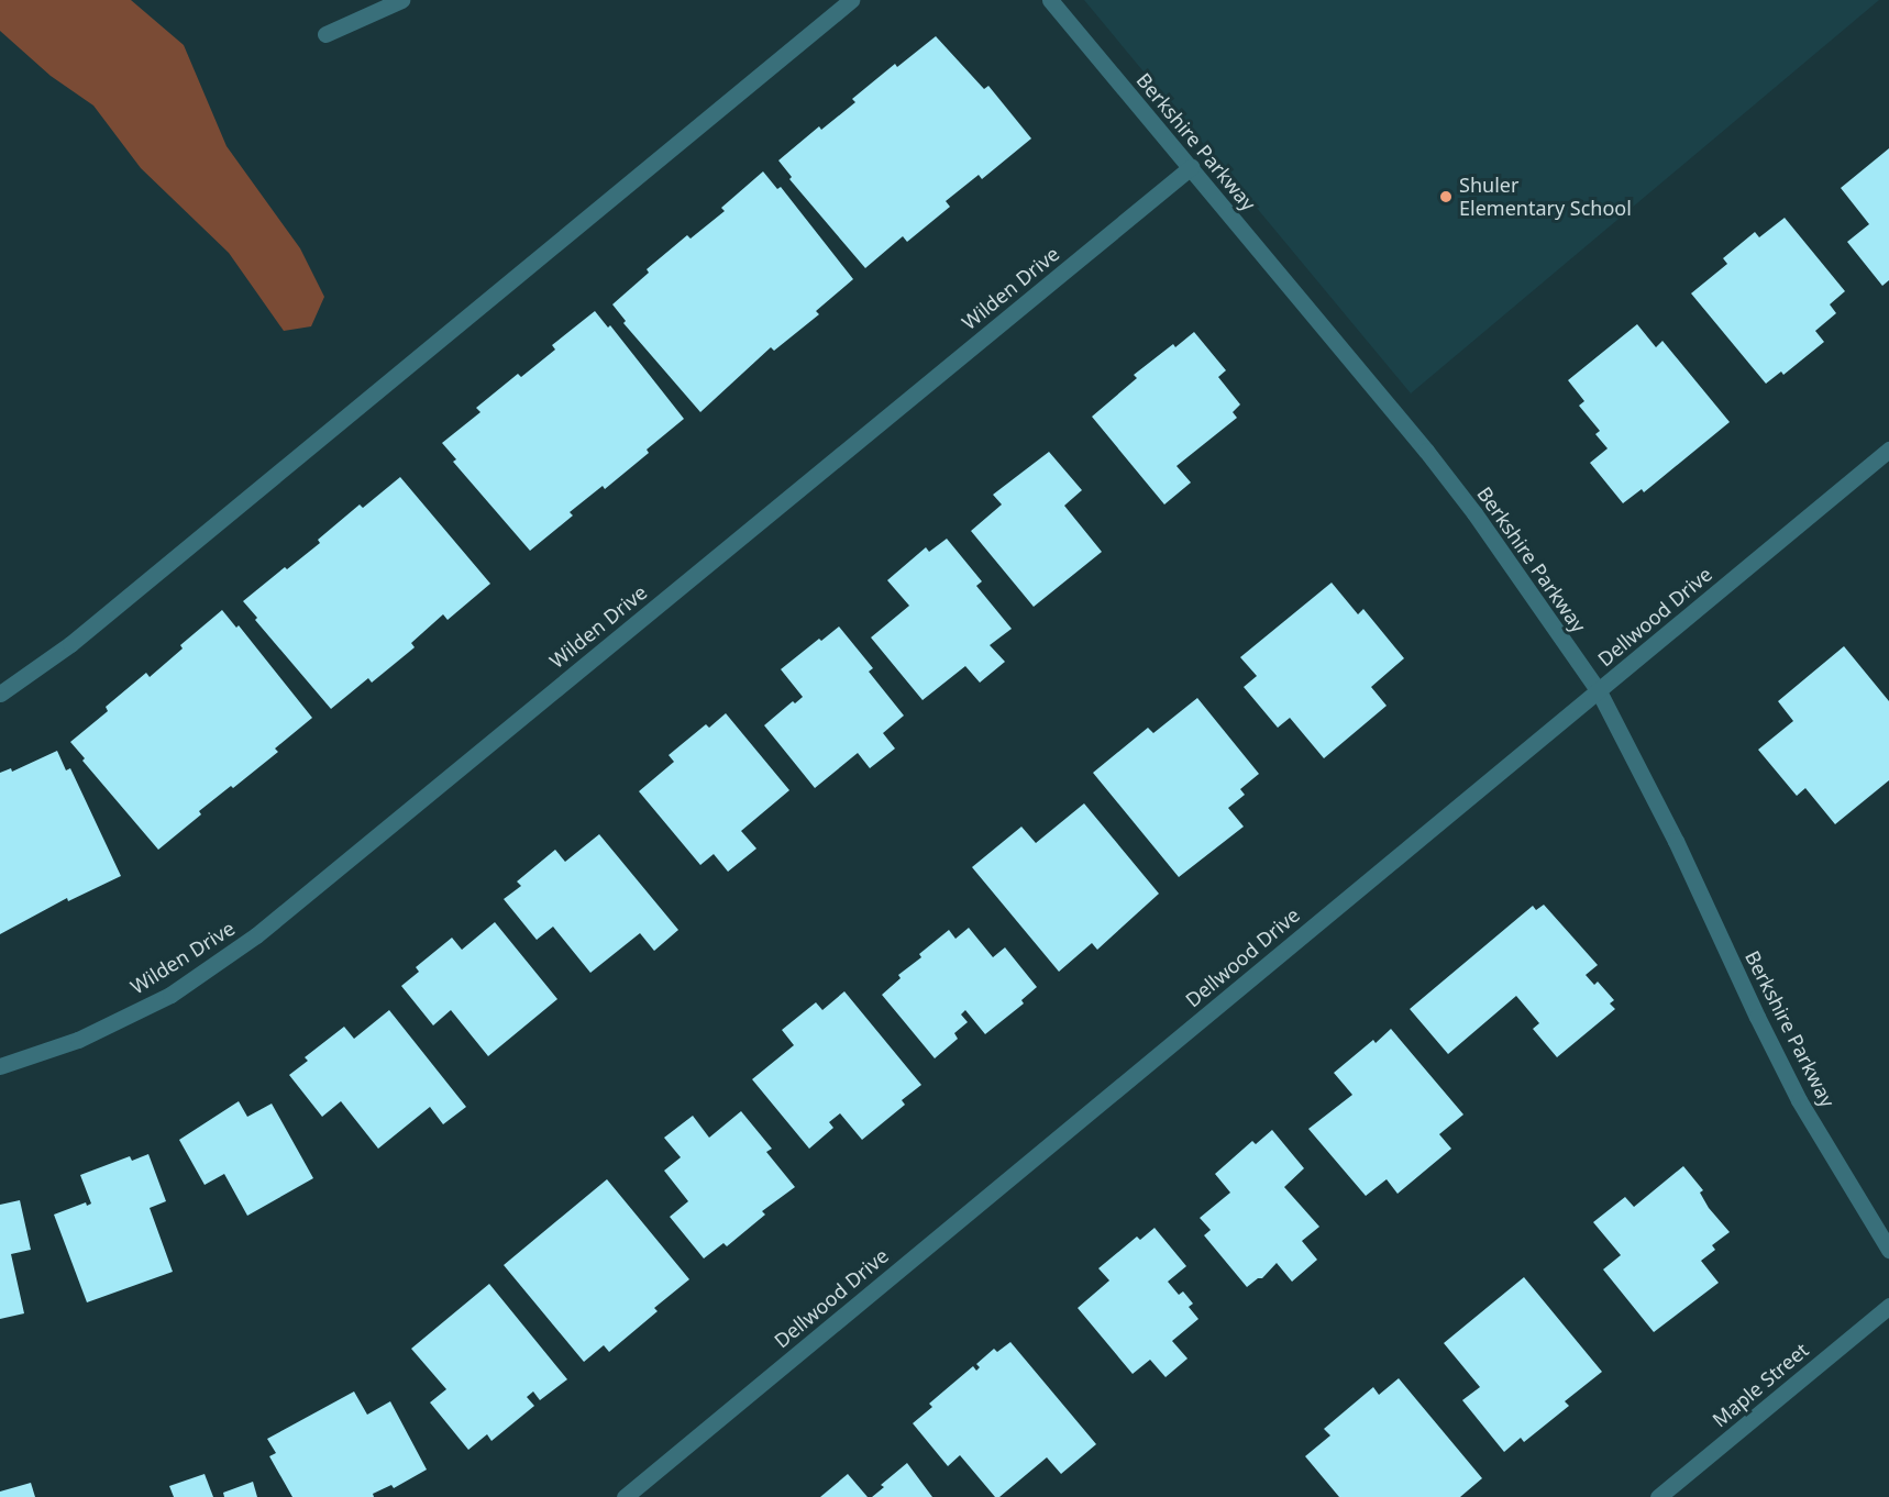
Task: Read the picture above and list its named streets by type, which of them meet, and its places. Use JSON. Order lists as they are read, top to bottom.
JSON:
{
  "streets": {
    "street": [
      "Berkshire Parkway",
      "Wilden Drive",
      "Dellwood Drive",
      "Maple Street"
    ]
  },
  "crossings": [
    ["Berkshire Parkway", "Wilden Drive"],
    ["Berkshire Parkway", "Dellwood Drive"]
  ],
  "places": ["Shuler Elementary School"]
}
